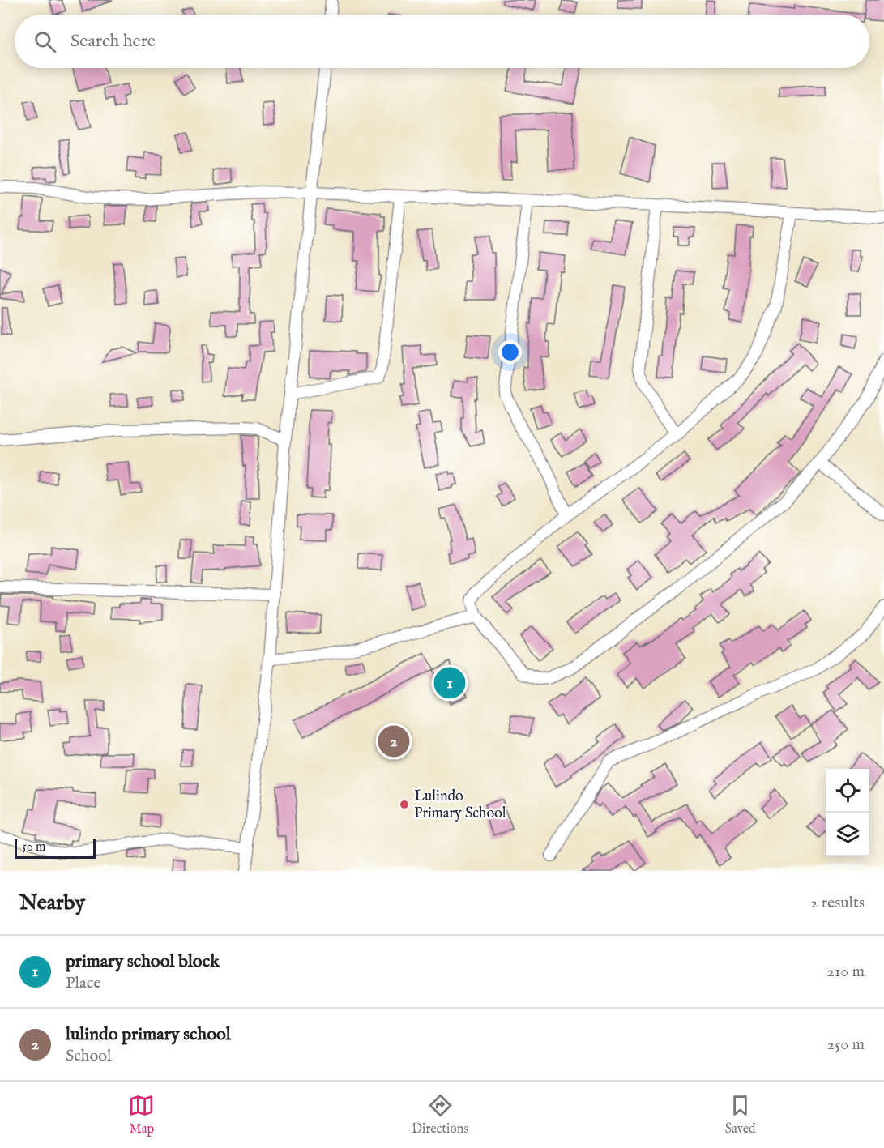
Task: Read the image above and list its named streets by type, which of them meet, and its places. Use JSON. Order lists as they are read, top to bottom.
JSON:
{
  "places": ["Lulindo Primary School"],
  "scale_bar": "50 m",
  "page": {
    "search": "Search here",
    "pins": ["1", "2"],
    "scale": "50 m",
    "heading": ["Nearby", "2 results"],
    "list": [
      {
        "mark": "1",
        "name": "primary school block",
        "note": "Place",
        "value": "210 m"
      },
      {
        "mark": "2",
        "name": "lulindo primary school",
        "note": "School",
        "value": "250 m"
      }
    ],
    "nav": ["Map", "Directions", "Saved"]
  }
}
